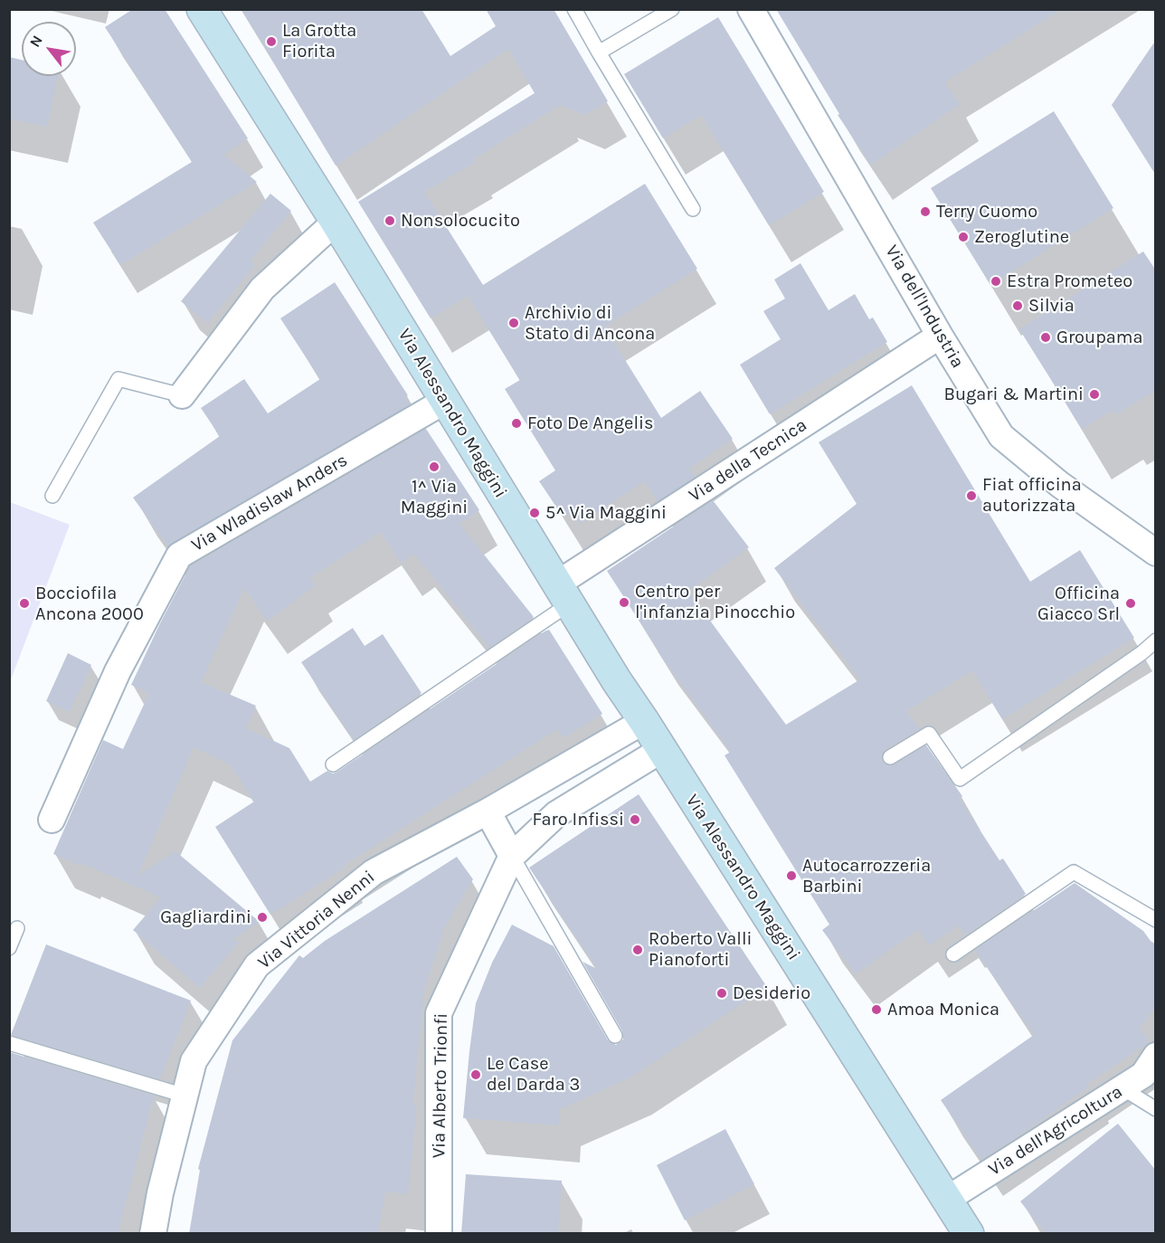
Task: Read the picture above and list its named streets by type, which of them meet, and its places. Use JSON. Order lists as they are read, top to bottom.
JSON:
{
  "streets": {
    "main road": ["Via Alessandro Maggini"],
    "street": [
      "Via dell'Industria",
      "Via della Tecnica",
      "Via Wladislaw Anders",
      "Via Vittoria Nenni",
      "Via Alberto Trionfi",
      "Via dell'Agricoltura"
    ]
  },
  "crossings": [
    ["Via dell'Industria", "Via della Tecnica"],
    ["Via Alessandro Maggini", "Via della Tecnica"],
    ["Via Alessandro Maggini", "Via Wladislaw Anders"],
    ["Via Alessandro Maggini", "Via Vittoria Nenni"],
    ["Via Alessandro Maggini", "Via dell'Agricoltura"]
  ],
  "places": [
    "La Grotta Fiorita",
    "Terry Cuomo",
    "Nonsolocucito",
    "Zeroglutine",
    "Estra Prometeo",
    "Silvia",
    "Archivio di Stato di Ancona",
    "Groupama",
    "Bugari & Martini",
    "Foto De Angelis",
    "1^ Via Maggini",
    "Fiat officina autorizzata",
    "5^ Via Maggini",
    "Centro per l'infanzia Pinocchio",
    "Bocciofila Ancona 2000",
    "Officina Giacco Srl",
    "Faro Infissi",
    "Autocarrozzeria Barbini",
    "Gagliardini",
    "Roberto Valli Pianoforti",
    "Desiderio",
    "Amoa Monica",
    "Le Case del Darda 3"
  ],
  "north": "top left"
}
